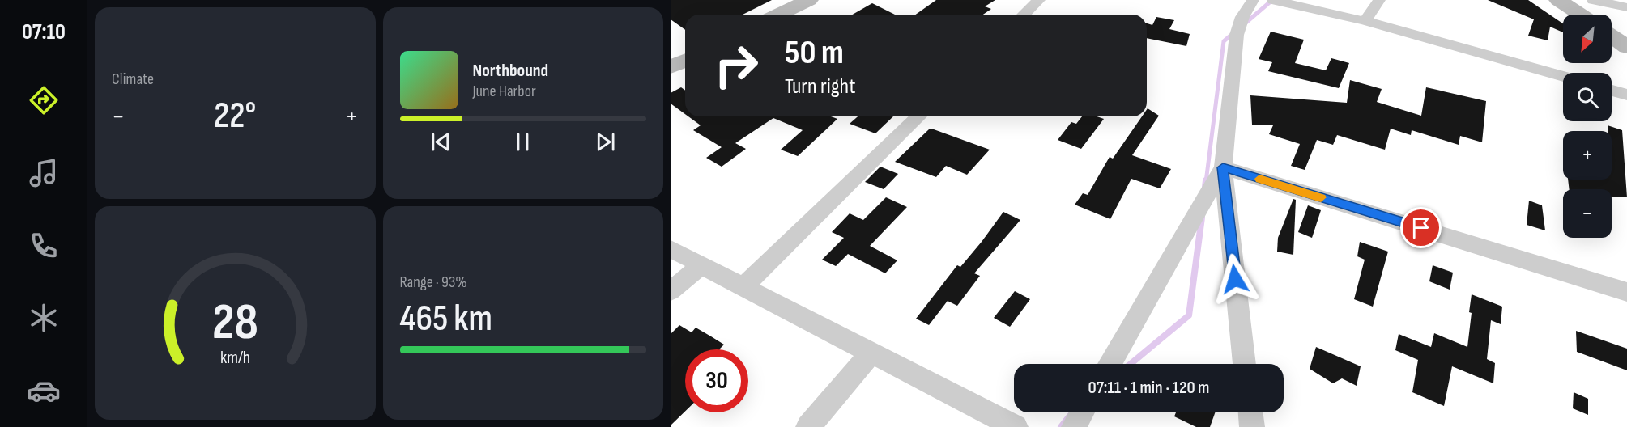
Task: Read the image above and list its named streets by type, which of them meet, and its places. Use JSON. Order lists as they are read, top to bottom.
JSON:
{
  "north": "bottom left",
  "page": {
    "tabs": "07:10",
    "tile": [
      "Climate",
      ["Range · 93%", "465 km"]
    ],
    "map_buttons": ["+", "−"],
    "turn": ["50 m", "Turn right"],
    "song": ["Northbound", "June Harbor"],
    "heat": ["−", "22°", "+"],
    "limit": "30",
    "trip": "07:11 · 1 min · 120 m",
    "gauge": ["28", "km/h"]
  }
}
